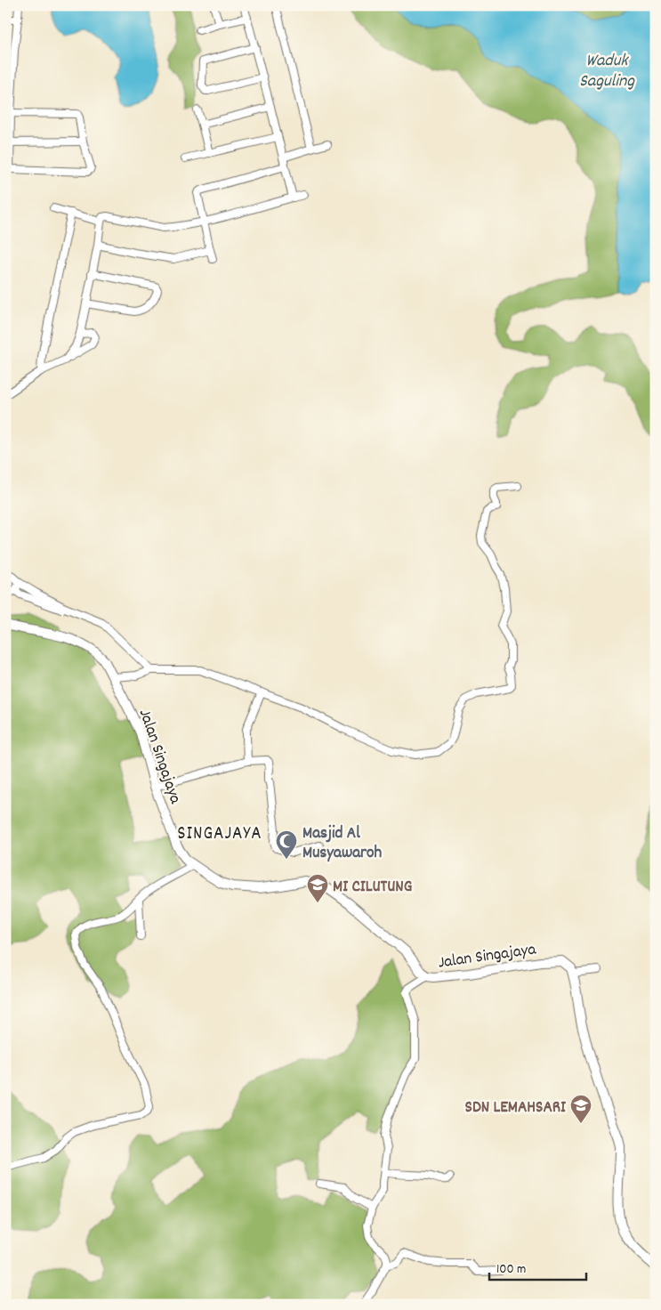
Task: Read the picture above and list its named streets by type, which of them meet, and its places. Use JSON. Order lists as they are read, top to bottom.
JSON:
{
  "streets": {
    "street": ["Jalan Singajaya"]
  },
  "districts": ["SINGAJAYA"],
  "water": ["Waduk Saguling"],
  "places": {
    "mosque": ["Masjid Al Musyawaroh"],
    "school or university": ["MI CILUTUNG", "SDN LEMAHSARI"]
  },
  "scale_bar": "100 m"
}
